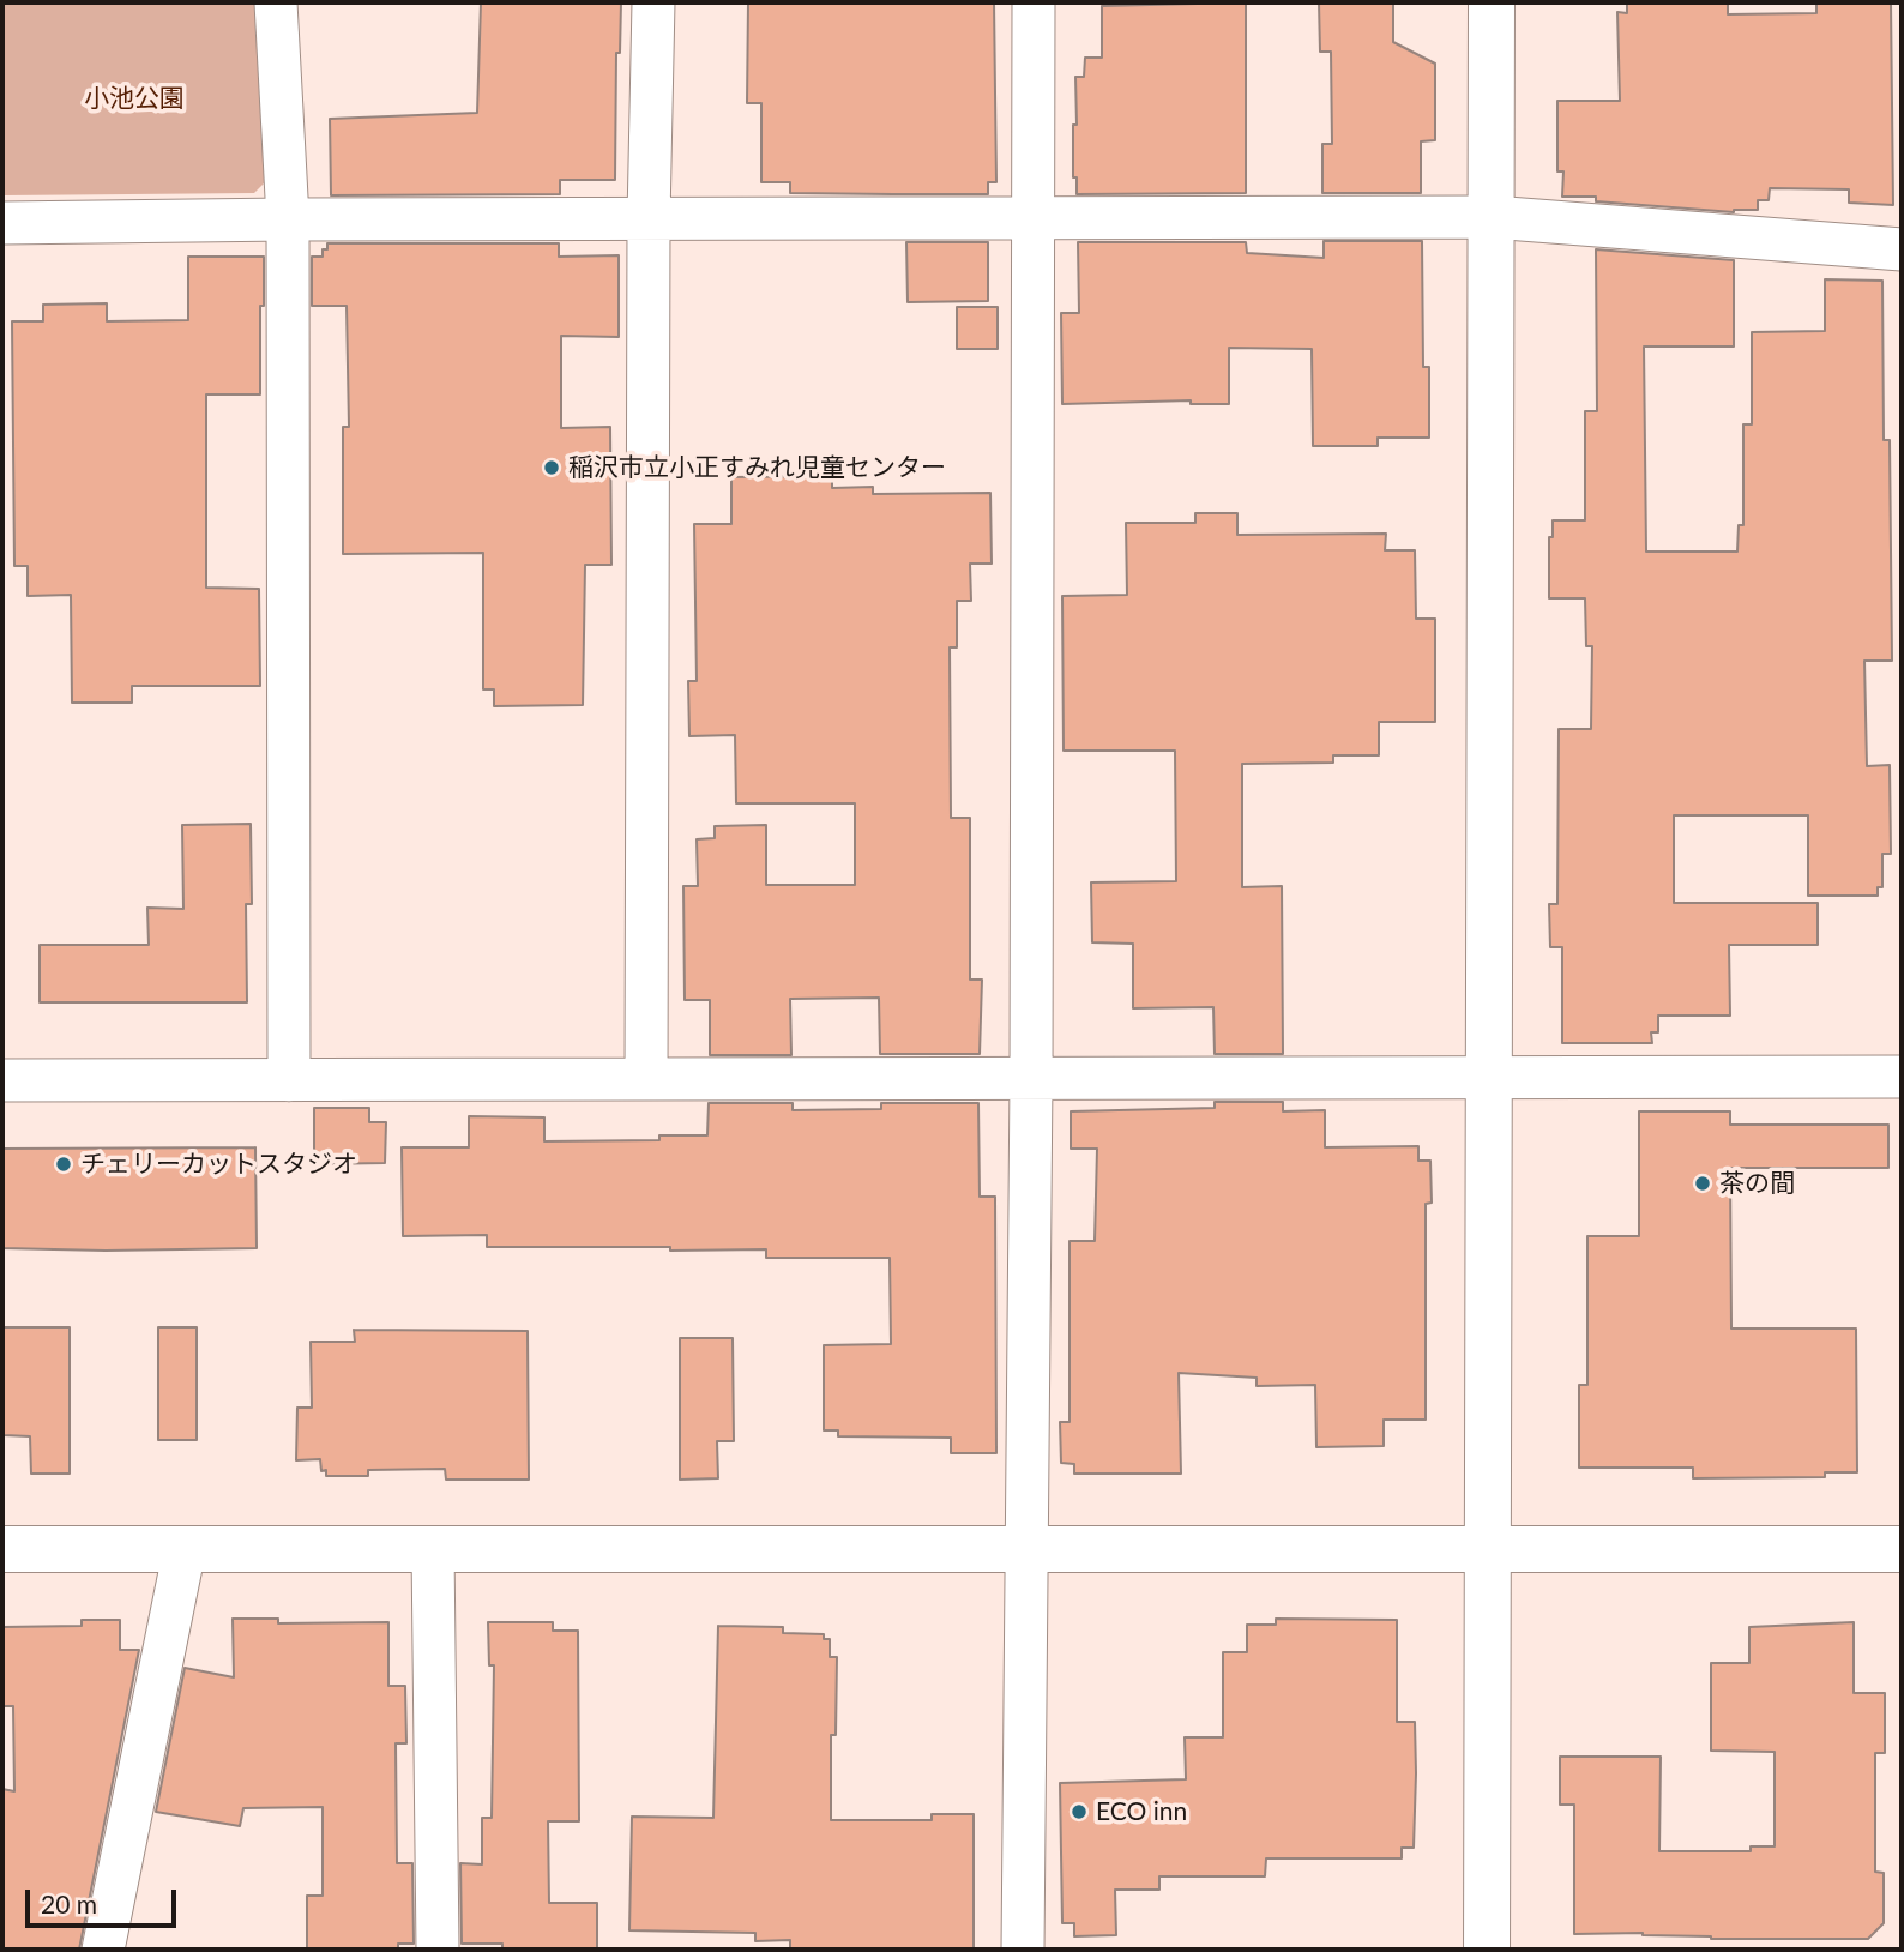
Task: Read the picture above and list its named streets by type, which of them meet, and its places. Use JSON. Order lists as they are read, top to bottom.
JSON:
{
  "parks": ["小池公園"],
  "places": [
    "稲沢市立小正すみれ児童センター",
    "チェリーカットスタジオ",
    "茶の間",
    "ECO inn"
  ],
  "scale_bar": "20 m"
}
